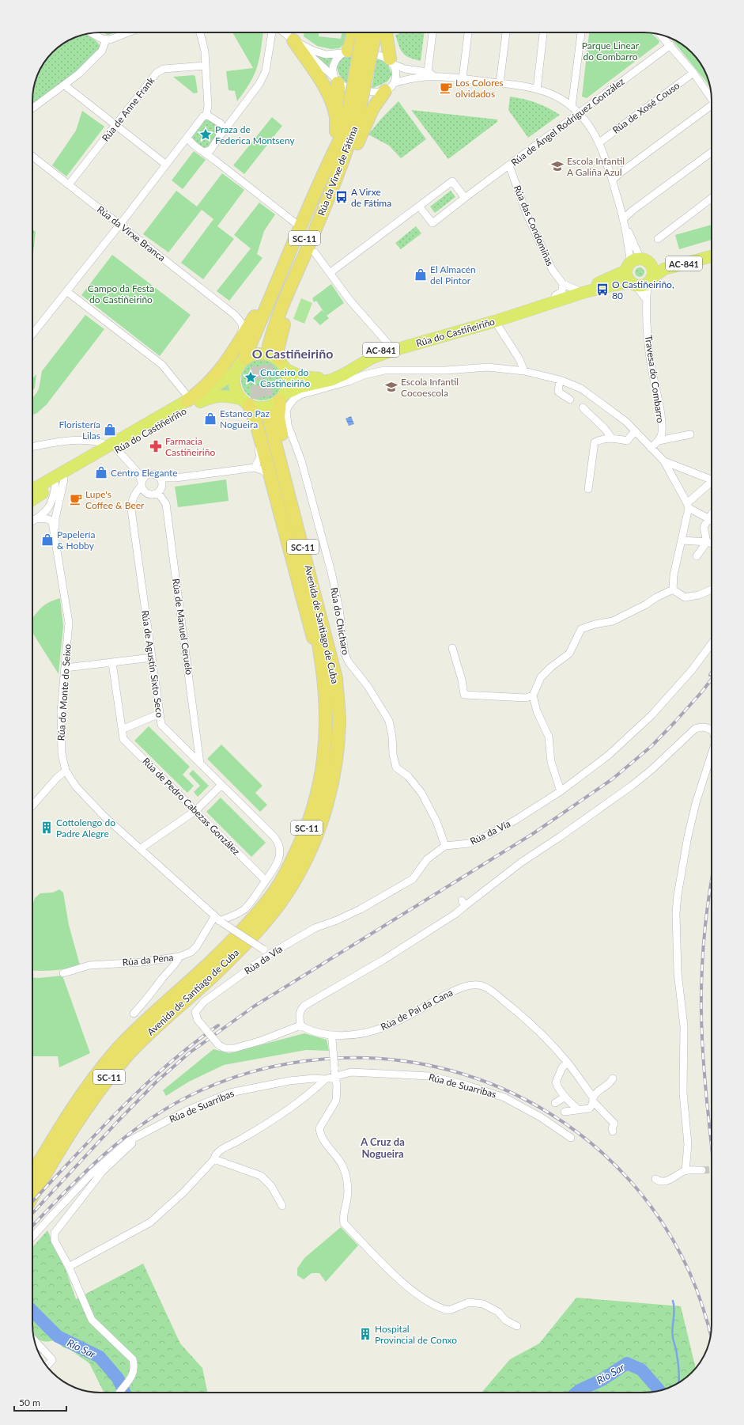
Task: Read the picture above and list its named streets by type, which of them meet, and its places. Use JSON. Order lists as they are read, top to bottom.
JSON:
{
  "streets": {
    "highway": ["Rúa da Virxe de Fátima", "SC-11", "Avenida de Santiago de Cuba"],
    "main road": ["AC-841", "Rúa do Castiñeiriño"],
    "street": [
      "Rúa de Xosé Couso",
      "Rúa de Anne Frank",
      "Rúa de Ángel Rodríguez González",
      "Rúa das Condomiñas",
      "Rúa da Virxe Branca",
      "Travesa do Combarro",
      "Rúa do Chícharo",
      "Rúa de Manuel Ceruelo",
      "Rúa de Agustín Sixto Seco",
      "Rúa do Monte do Seixo",
      "Rúa de Pedro Cabezas González",
      "Rúa da Vía",
      "Rúa da Pena",
      "Rúa de Pai da Cana",
      "Rúa de Suarribas"
    ]
  },
  "crossings": [
    ["Rúa de Anne Frank", "Rúa da Virxe Branca"],
    ["Rúa de Ángel Rodríguez González", "Rúa das Condomiñas"],
    ["Rúa da Virxe de Fátima", "SC-11"],
    ["AC-841", "Rúa do Castiñeiriño"],
    ["AC-841", "Travesa do Combarro"],
    ["Rúa do Castiñeiriño", "Travesa do Combarro"],
    ["Rúa do Castiñeiriño", "Rúa do Chícharo"],
    ["Rúa do Castiñeiriño", "Rúa do Monte do Seixo"],
    ["Rúa do Chícharo", "Rúa da Vía"],
    ["Rúa de Manuel Ceruelo", "Rúa de Agustín Sixto Seco"],
    ["Rúa de Agustín Sixto Seco", "Rúa de Pedro Cabezas González"],
    ["Rúa do Monte do Seixo", "Rúa da Vía"],
    ["Rúa do Monte do Seixo", "Rúa da Pena"],
    ["Rúa da Vía", "Rúa de Pai da Cana"]
  ],
  "districts": ["O Castiñeiriño", "A Cruz da Nogueira"],
  "water": ["Río Sar"],
  "parks": ["Parque Linear do Combarro", "Campo da Festa do Castiñeiriño"],
  "places": {
    "cafe": ["Los Colores olvidados", "Lupe's Coffee & Beer"],
    "place": ["Praza de Federica Montseny", "Cruceiro do Castiñeiriño"],
    "school or university": ["Escola Infantil A Galiña Azul", "Escola Infantil Cocoescola"],
    "bus stop": ["A Virxe de Fátima", "O Castiñeiriño, 80"],
    "shop": [
      "El Almacén del Pintor",
      "Estanco Paz Nogueira",
      "Floristería Lilas",
      "Centro Elegante",
      "Papelería & Hobby"
    ],
    "pharmacy": ["Farmacia Castiñeiriño"],
    "building": ["Cottolengo do Padre Alegre", "Hospital Provincial de Conxo"]
  },
  "scale_bar": "50 m"
}
